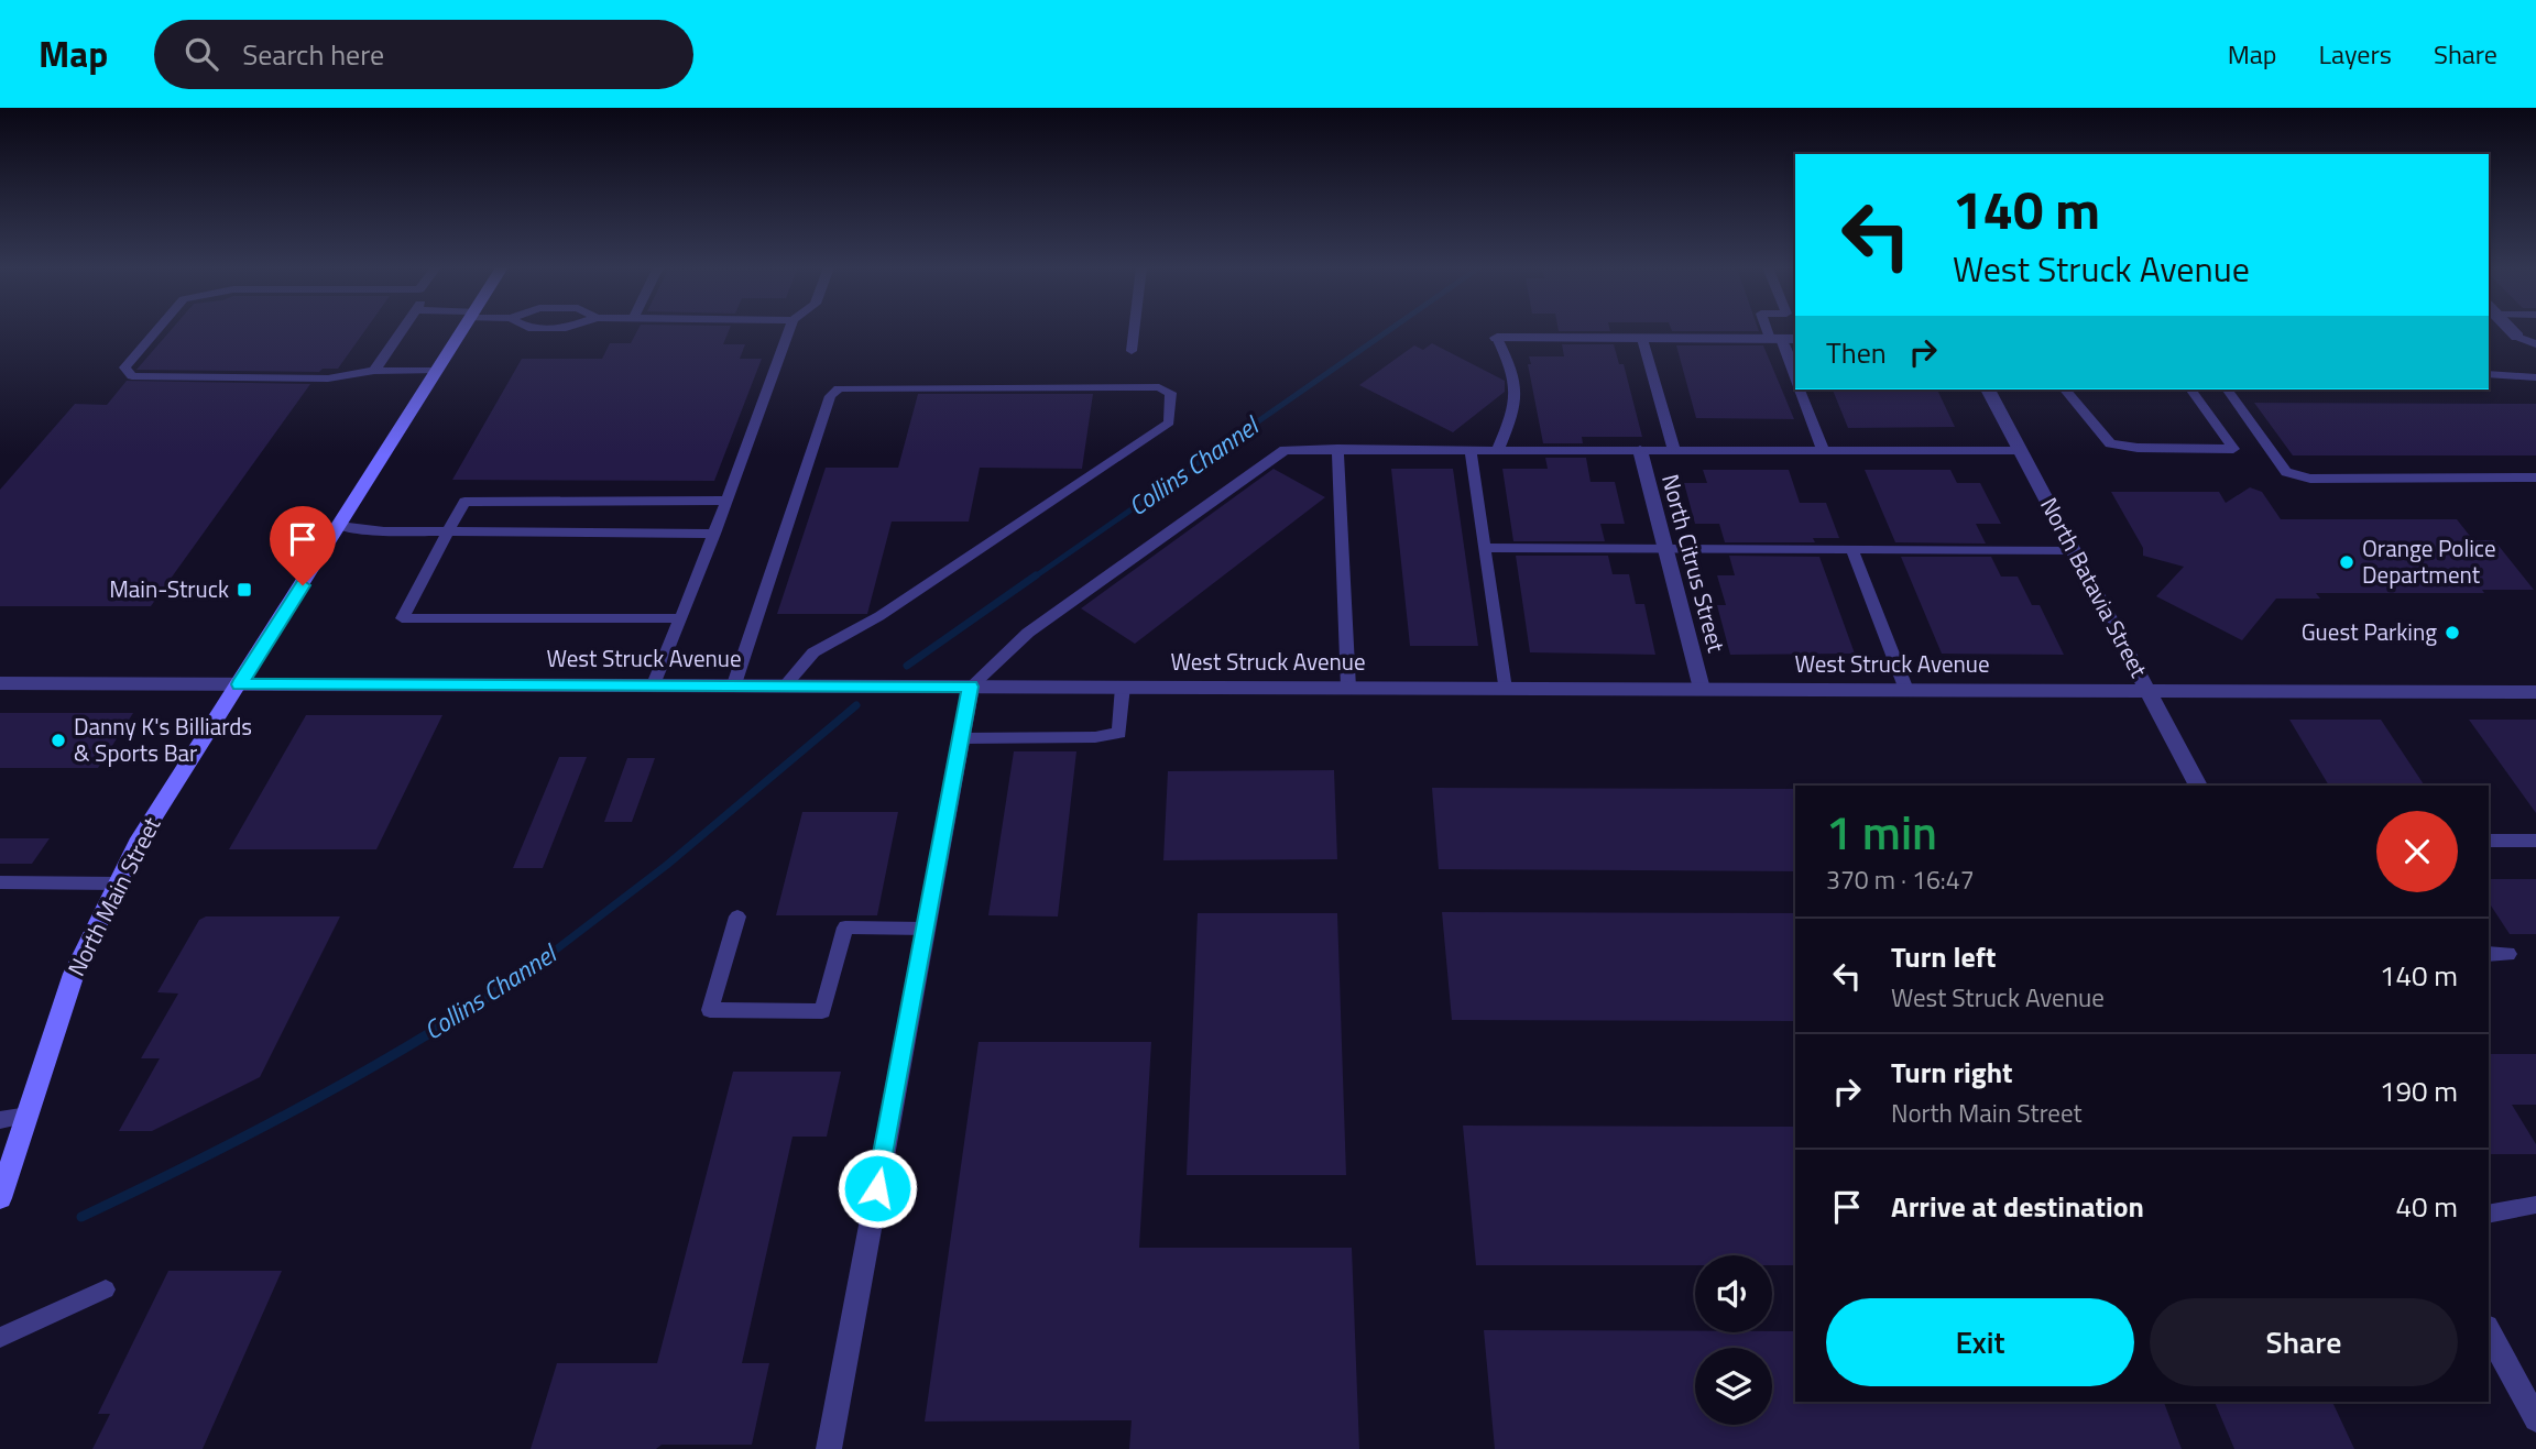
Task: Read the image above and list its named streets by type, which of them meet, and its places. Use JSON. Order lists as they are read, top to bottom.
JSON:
{
  "streets": {
    "main road": ["North Main Street"],
    "street": ["North Citrus Street", "North Batavia Street", "West Struck Avenue"]
  },
  "crossings": [
    ["North Citrus Street", "West Struck Avenue"],
    ["North Batavia Street", "West Struck Avenue"],
    ["West Struck Avenue", "North Main Street"]
  ],
  "water": ["Collins Channel"],
  "places": {
    "other": ["Orange Police Department", "Guest Parking", "Danny K's Billiards & Sports Bar"],
    "transit": ["Main-Struck"]
  },
  "page": {
    "header": "Map",
    "search": "Search here",
    "nav": ["Map", "Layers", "Share"],
    "turn": ["140 m", "West Struck Avenue"],
    "then": "Then",
    "heading": ["1 min", "370 m · 16:47"],
    "list": [
      {
        "name": "Turn left",
        "note": "West Struck Avenue",
        "value": "140 m"
      },
      {
        "name": "Turn right",
        "note": "North Main Street",
        "value": "190 m"
      },
      {
        "name": "Arrive at destination",
        "value": "40 m"
      }
    ],
    "buttons": ["Exit", "Share"]
  }
}
